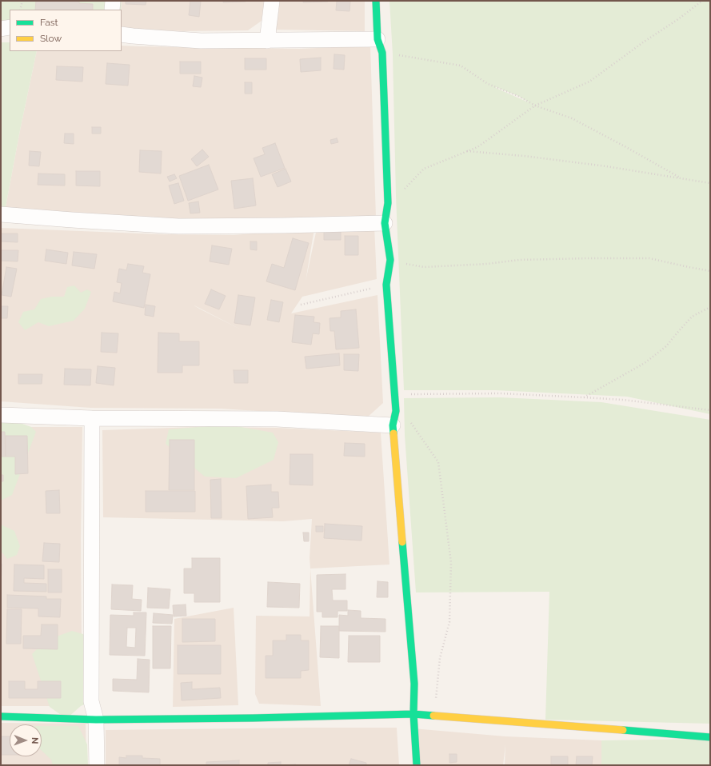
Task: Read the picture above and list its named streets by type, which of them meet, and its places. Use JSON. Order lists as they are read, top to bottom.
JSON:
{
  "legend": ["Fast", "Slow"],
  "north": "right"
}
